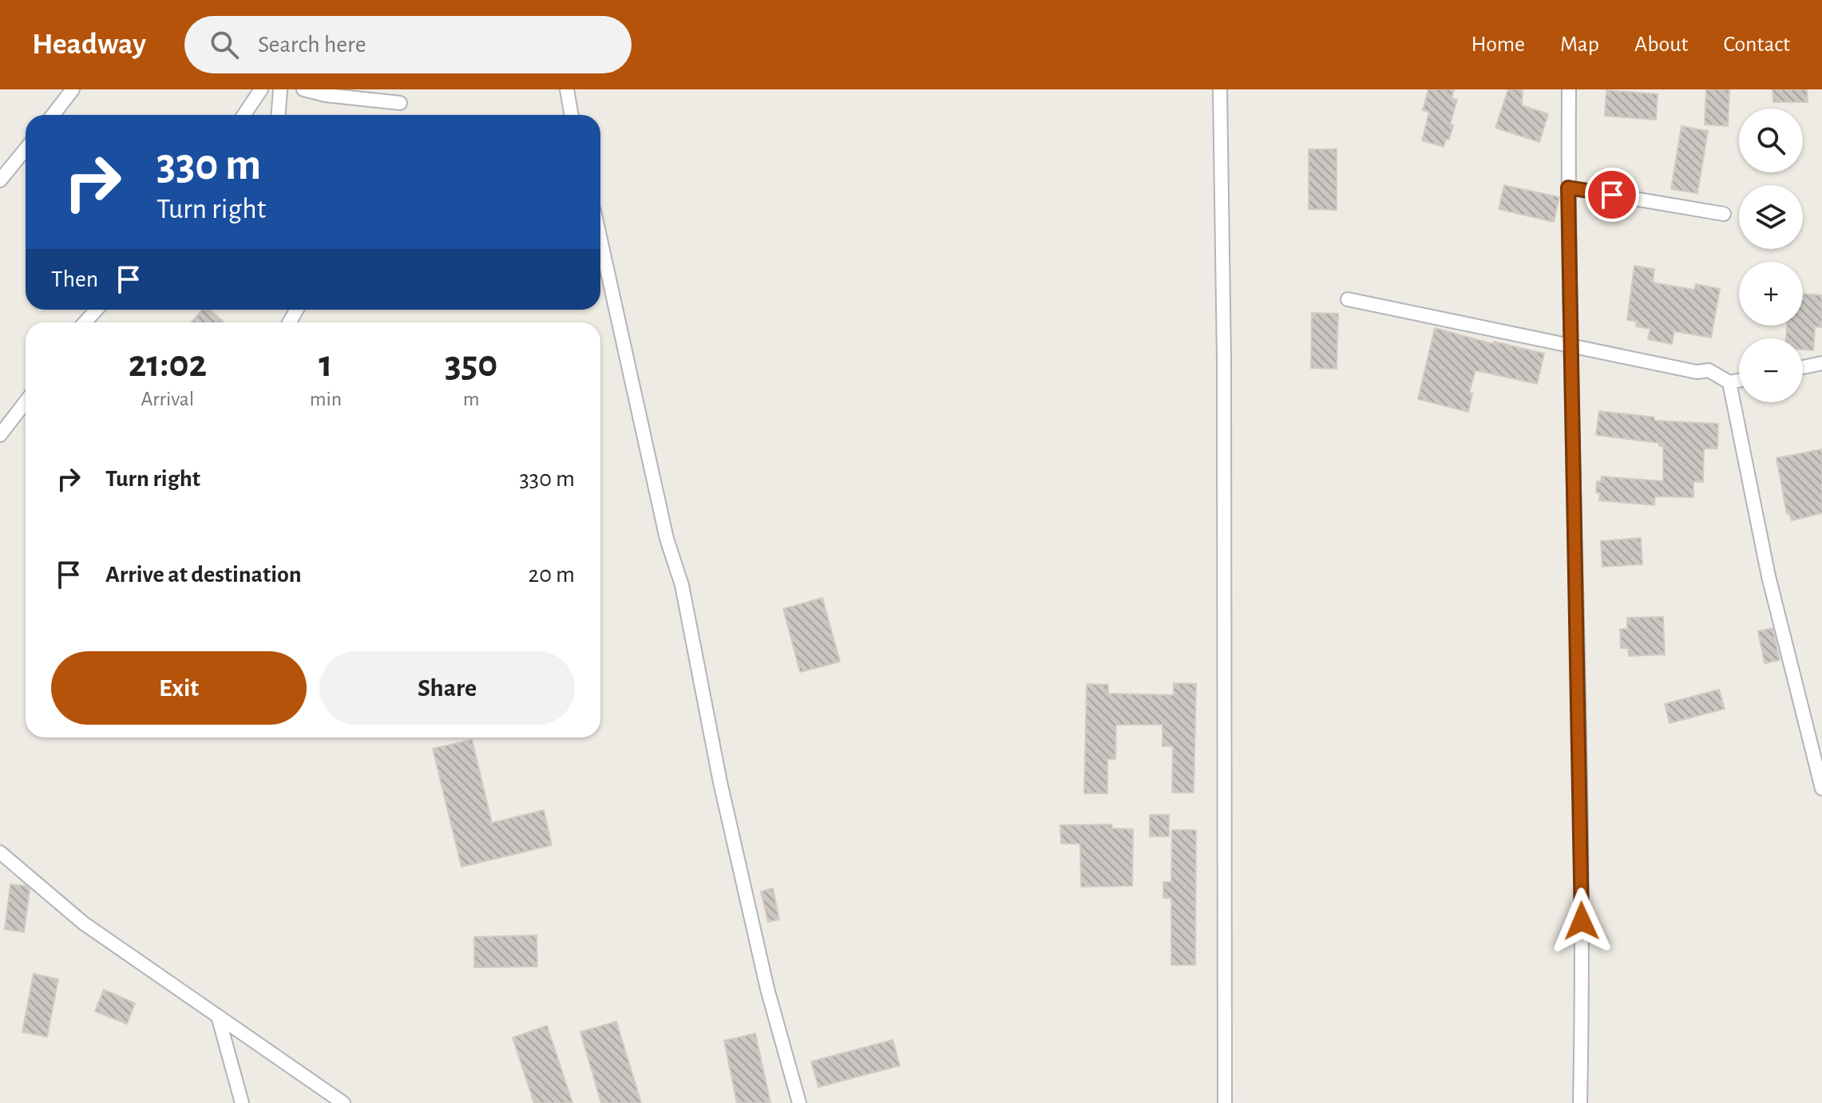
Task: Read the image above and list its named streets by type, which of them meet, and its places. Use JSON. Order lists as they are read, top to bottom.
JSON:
{
  "page": {
    "header": "Headway",
    "search": "Search here",
    "nav": [
      "Home",
      "Map",
      "About",
      "Contact"
    ],
    "map_buttons": ["+", "−"],
    "turn": ["330 m", "Turn right"],
    "then": "Then",
    "eta": [
      "21:02",
      "Arrival",
      "1",
      "min",
      "350",
      "m"
    ],
    "list": [
      {
        "name": "Turn right",
        "value": "330 m"
      },
      {
        "name": "Arrive at destination",
        "value": "20 m"
      }
    ],
    "buttons": ["Exit", "Share"]
  }
}
